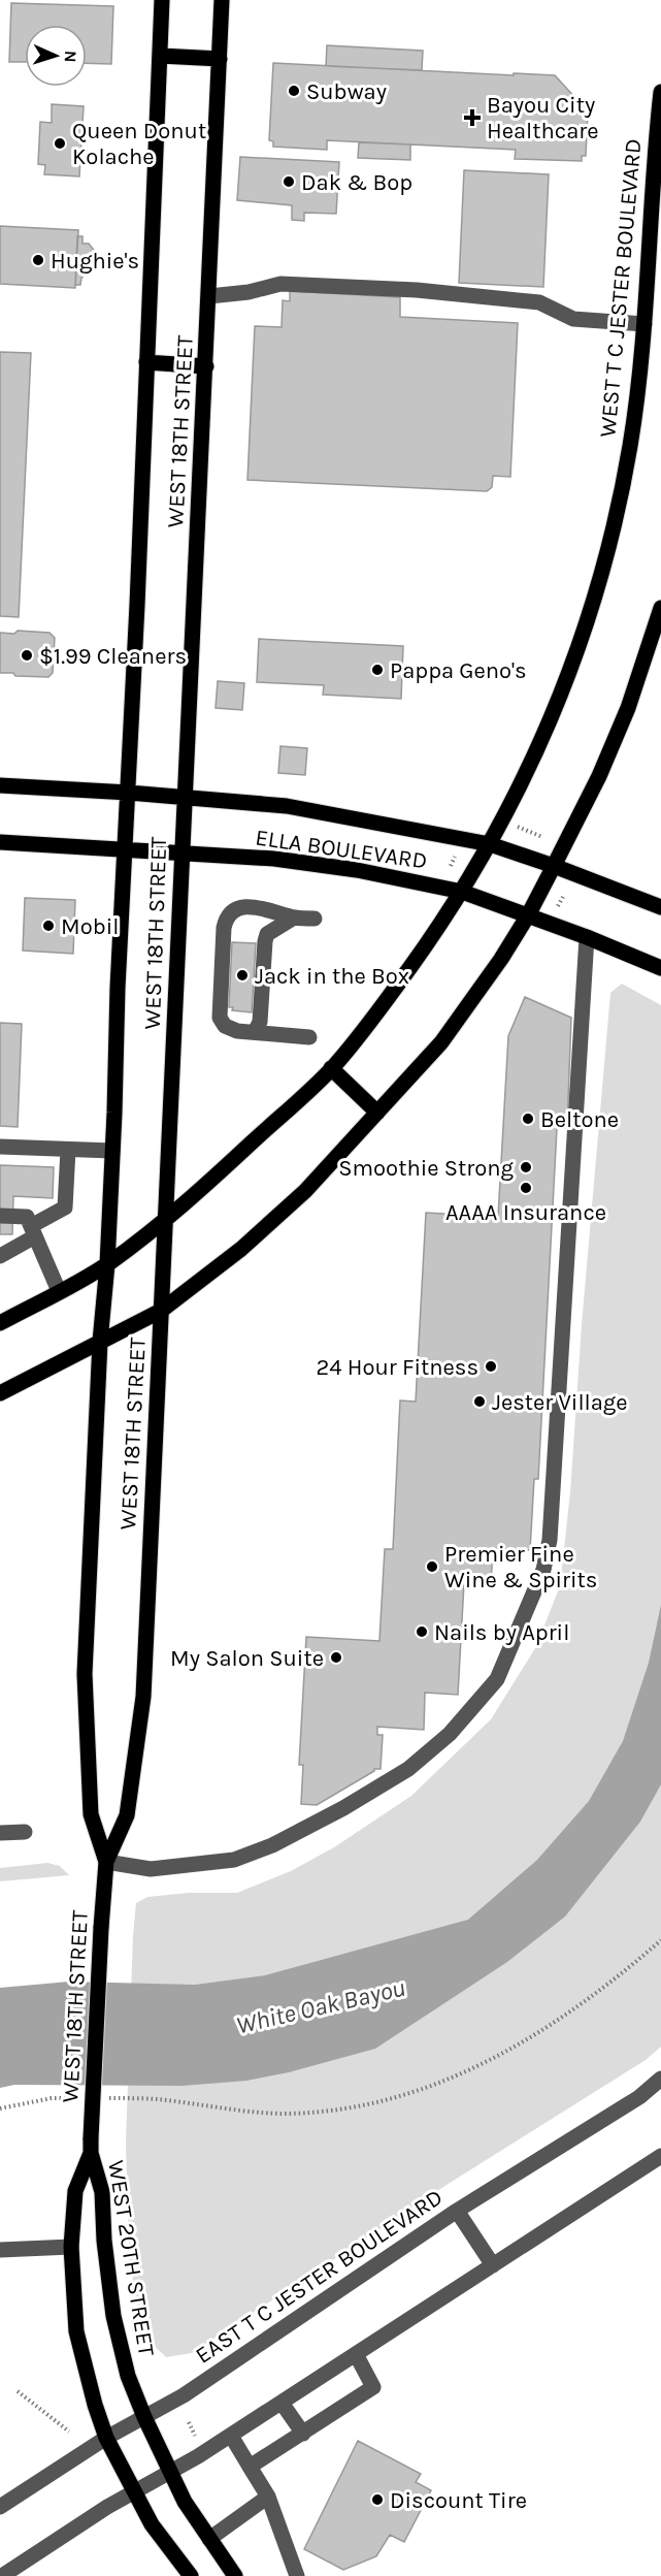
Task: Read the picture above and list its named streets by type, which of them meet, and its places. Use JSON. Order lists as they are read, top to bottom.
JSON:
{
  "streets": {
    "main road": [
      "WEST T C JESTER BOULEVARD",
      "WEST 18TH STREET",
      "ELLA BOULEVARD",
      "WEST 20TH STREET"
    ],
    "street": ["EAST T C JESTER BOULEVARD"]
  },
  "crossings": [
    ["WEST T C JESTER BOULEVARD", "WEST 18TH STREET"],
    ["WEST T C JESTER BOULEVARD", "ELLA BOULEVARD"],
    ["WEST 18TH STREET", "ELLA BOULEVARD"],
    ["WEST 18TH STREET", "WEST 20TH STREET"],
    ["WEST 20TH STREET", "EAST T C JESTER BOULEVARD"]
  ],
  "water": ["White Oak Bayou"],
  "places": {
    "other": [
      "Subway",
      "Queen Donut Kolache",
      "Dak & Bop",
      "Hughie's",
      "$1.99 Cleaners",
      "Pappa Geno's",
      "Mobil",
      "Jack in the Box",
      "Beltone",
      "Smoothie Strong",
      "AAAA Insurance",
      "24 Hour Fitness",
      "Jester Village",
      "Premier Fine Wine & Spirits",
      "Nails by April",
      "My Salon Suite",
      "Discount Tire"
    ],
    "health": ["Bayou City Healthcare"]
  },
  "north": "right"
}
